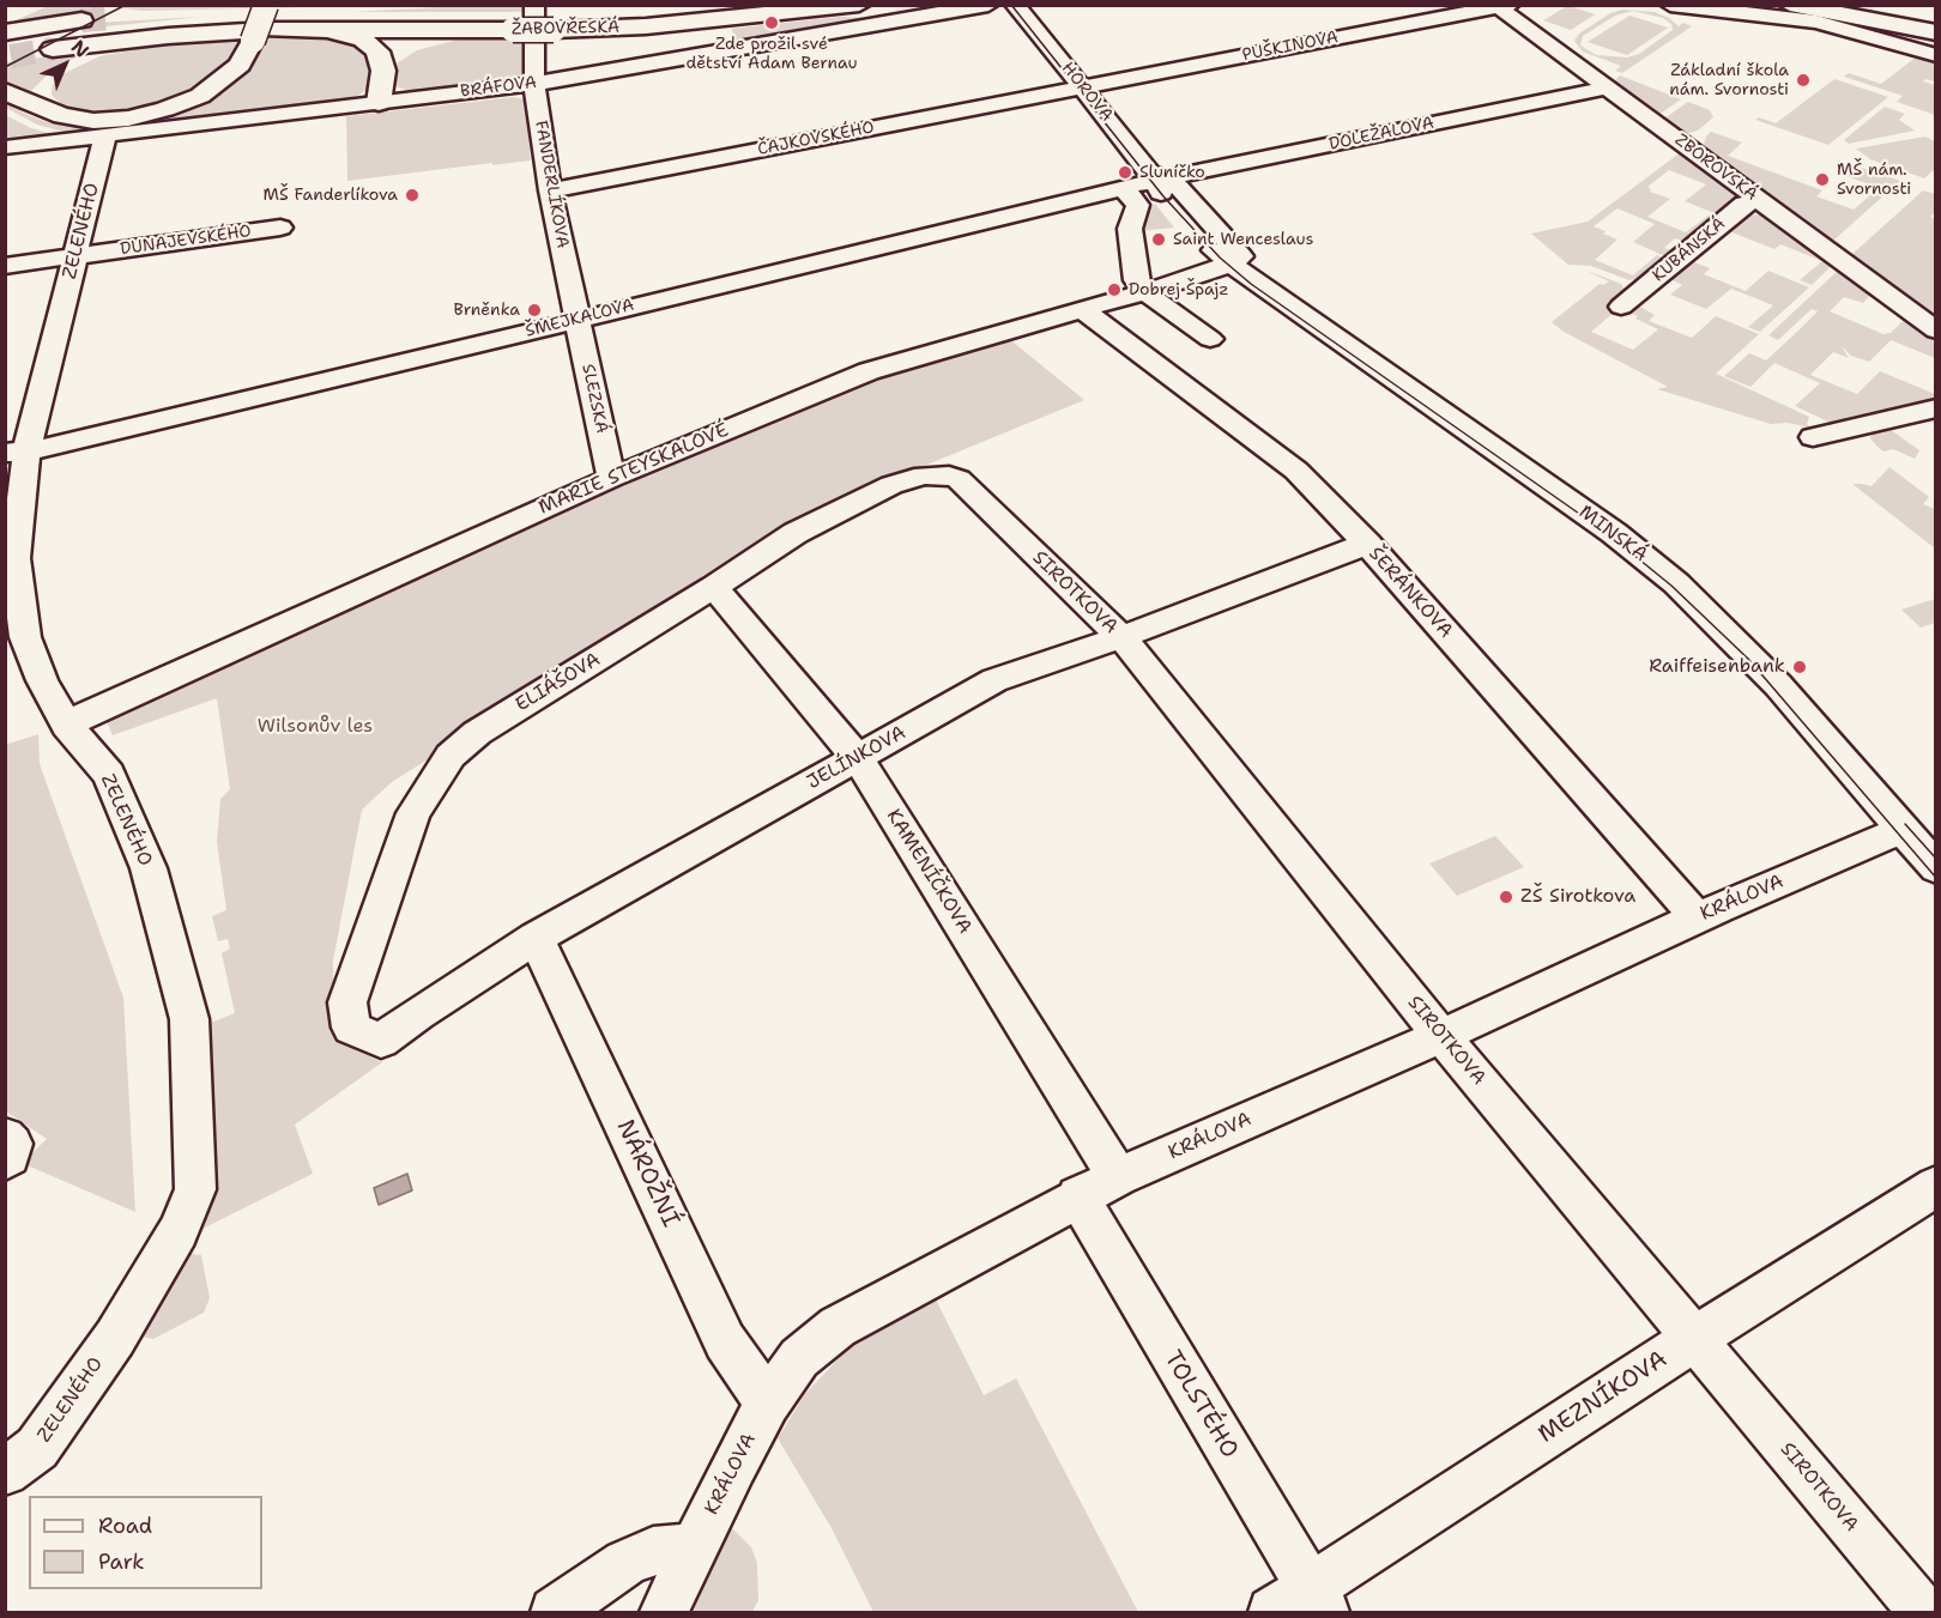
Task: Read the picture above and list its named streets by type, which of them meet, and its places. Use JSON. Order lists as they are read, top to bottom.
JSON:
{
  "streets": {
    "highway": ["ŽABOVŘESKÁ"],
    "street": [
      "PUŠKINOVA",
      "BRÁFOVA",
      "HOROVA",
      "DOLEŽALOVA",
      "ČAJKOVSKÉHO",
      "ZBOROVSKÁ",
      "FANDERLÍKOVA",
      "ZELENÉHO",
      "DUNAJEVSKÉHO",
      "KUBÁNSKÁ",
      "ŠMEJKALOVA",
      "SLEZSKÁ",
      "MARIE STEYSKALOVÉ",
      "MINSKÁ",
      "SIROTKOVA",
      "ŠERÁNKOVA",
      "ELIÁŠOVA",
      "JELÍNKOVA",
      "KAMENÍČKOVA",
      "KRÁLOVA",
      "NÁROŽNÍ",
      "MEZNÍKOVA",
      "TOLSTÉHO"
    ]
  },
  "crossings": [
    ["PUŠKINOVA", "HOROVA"],
    ["PUŠKINOVA", "ČAJKOVSKÉHO"],
    ["PUŠKINOVA", "ZBOROVSKÁ"],
    ["BRÁFOVA", "FANDERLÍKOVA"],
    ["BRÁFOVA", "ZELENÉHO"],
    ["HOROVA", "DOLEŽALOVA"],
    ["HOROVA", "ČAJKOVSKÉHO"],
    ["HOROVA", "ŠMEJKALOVA"],
    ["HOROVA", "MARIE STEYSKALOVÉ"],
    ["HOROVA", "MINSKÁ"],
    ["DOLEŽALOVA", "ZBOROVSKÁ"],
    ["DOLEŽALOVA", "ŠMEJKALOVA"],
    ["ČAJKOVSKÉHO", "FANDERLÍKOVA"],
    ["ZBOROVSKÁ", "KUBÁNSKÁ"],
    ["FANDERLÍKOVA", "ŠMEJKALOVA"],
    ["FANDERLÍKOVA", "SLEZSKÁ"],
    ["ZELENÉHO", "DUNAJEVSKÉHO"],
    ["ZELENÉHO", "ŠMEJKALOVA"],
    ["ZELENÉHO", "MARIE STEYSKALOVÉ"],
    ["ŠMEJKALOVA", "SLEZSKÁ"],
    ["SLEZSKÁ", "MARIE STEYSKALOVÉ"],
    ["MARIE STEYSKALOVÉ", "MINSKÁ"],
    ["MARIE STEYSKALOVÉ", "ŠERÁNKOVA"],
    ["MINSKÁ", "KRÁLOVA"],
    ["SIROTKOVA", "ELIÁŠOVA"],
    ["SIROTKOVA", "JELÍNKOVA"],
    ["SIROTKOVA", "KRÁLOVA"],
    ["SIROTKOVA", "MEZNÍKOVA"],
    ["ŠERÁNKOVA", "JELÍNKOVA"],
    ["ŠERÁNKOVA", "KRÁLOVA"],
    ["ELIÁŠOVA", "JELÍNKOVA"],
    ["ELIÁŠOVA", "KAMENÍČKOVA"],
    ["JELÍNKOVA", "KAMENÍČKOVA"],
    ["JELÍNKOVA", "NÁROŽNÍ"],
    ["KAMENÍČKOVA", "KRÁLOVA"],
    ["KRÁLOVA", "NÁROŽNÍ"],
    ["KRÁLOVA", "TOLSTÉHO"],
    ["MEZNÍKOVA", "TOLSTÉHO"]
  ],
  "parks": ["Wilsonův les"],
  "places": [
    "Zde prožil své dětství Adam Bernau",
    "Základní škola nám. Svornosti",
    "Sluníčko",
    "MŠ nám. Svornosti",
    "MŠ Fanderlíkova",
    "Saint Wenceslaus",
    "Dobrej Špajz",
    "Brněnka",
    "Raiffeisenbank",
    "ZŠ Sirotkova"
  ],
  "legend": ["Road", "Park"],
  "north": "top right"
}
